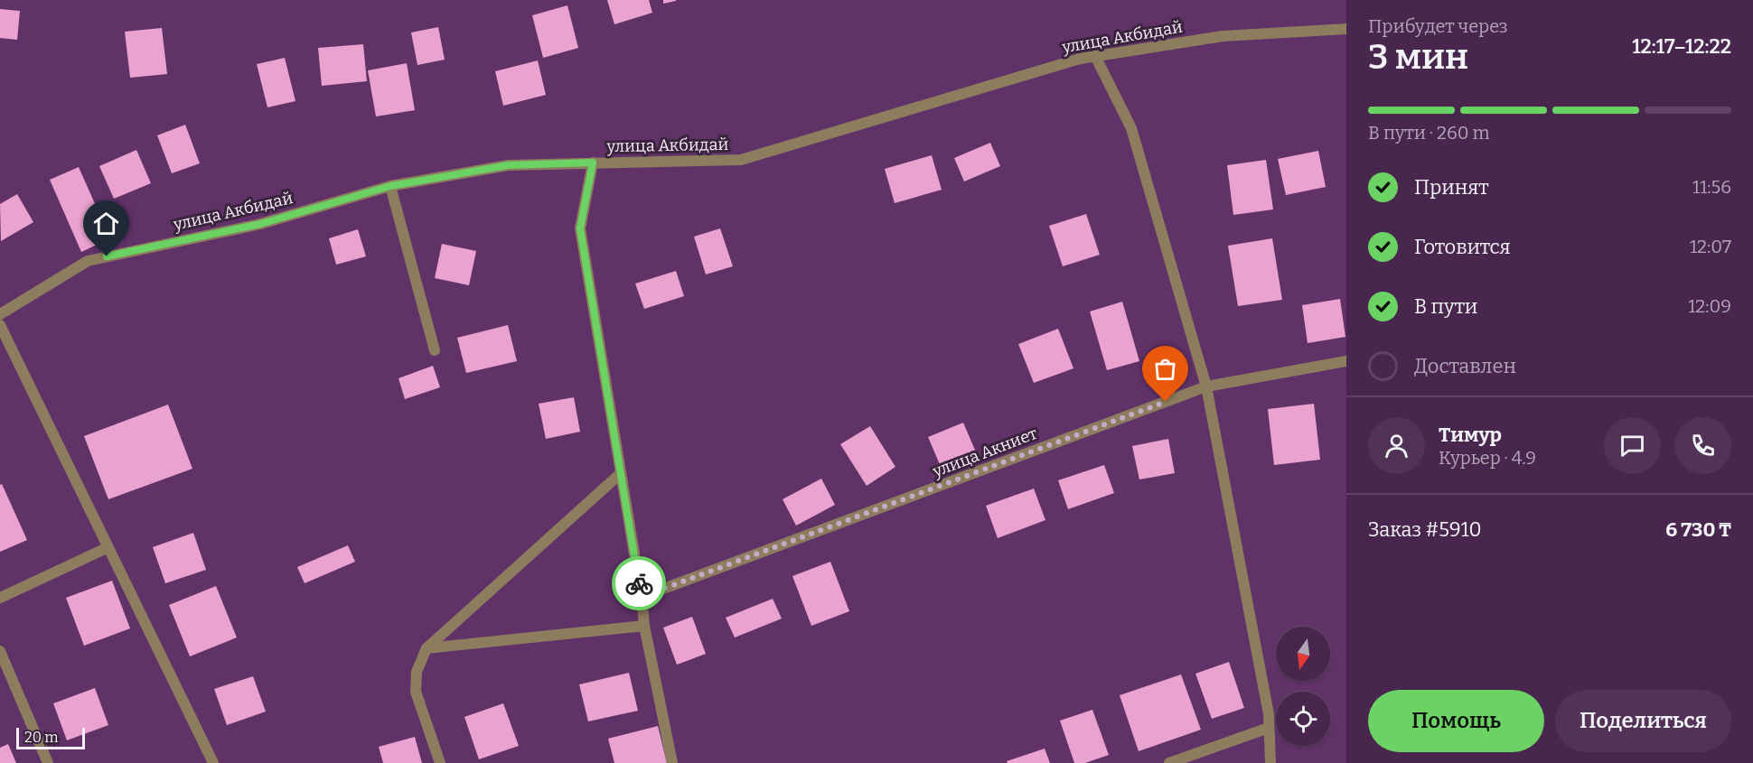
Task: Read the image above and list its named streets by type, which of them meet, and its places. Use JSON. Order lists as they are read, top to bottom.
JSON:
{
  "streets": {
    "street": ["улица Акбидай", "улица Акниет"]
  },
  "scale_bar": "20 m",
  "north": "bottom",
  "page": {
    "heading": ["3 мин", "Прибудет через", "12:17–12:22"],
    "panel": [
      "Тимур",
      "Курьер · 4.9",
      "Заказ #5910",
      "6 730 ₸"
    ],
    "bar": "В пути · 260 m",
    "list": [
      ["Принят", "11:56"],
      ["Готовится", "12:07"],
      ["В пути", "12:09"],
      "Доставлен"
    ],
    "buttons": ["Помощь", "Поделиться"],
    "scale": "20 m"
  }
}
